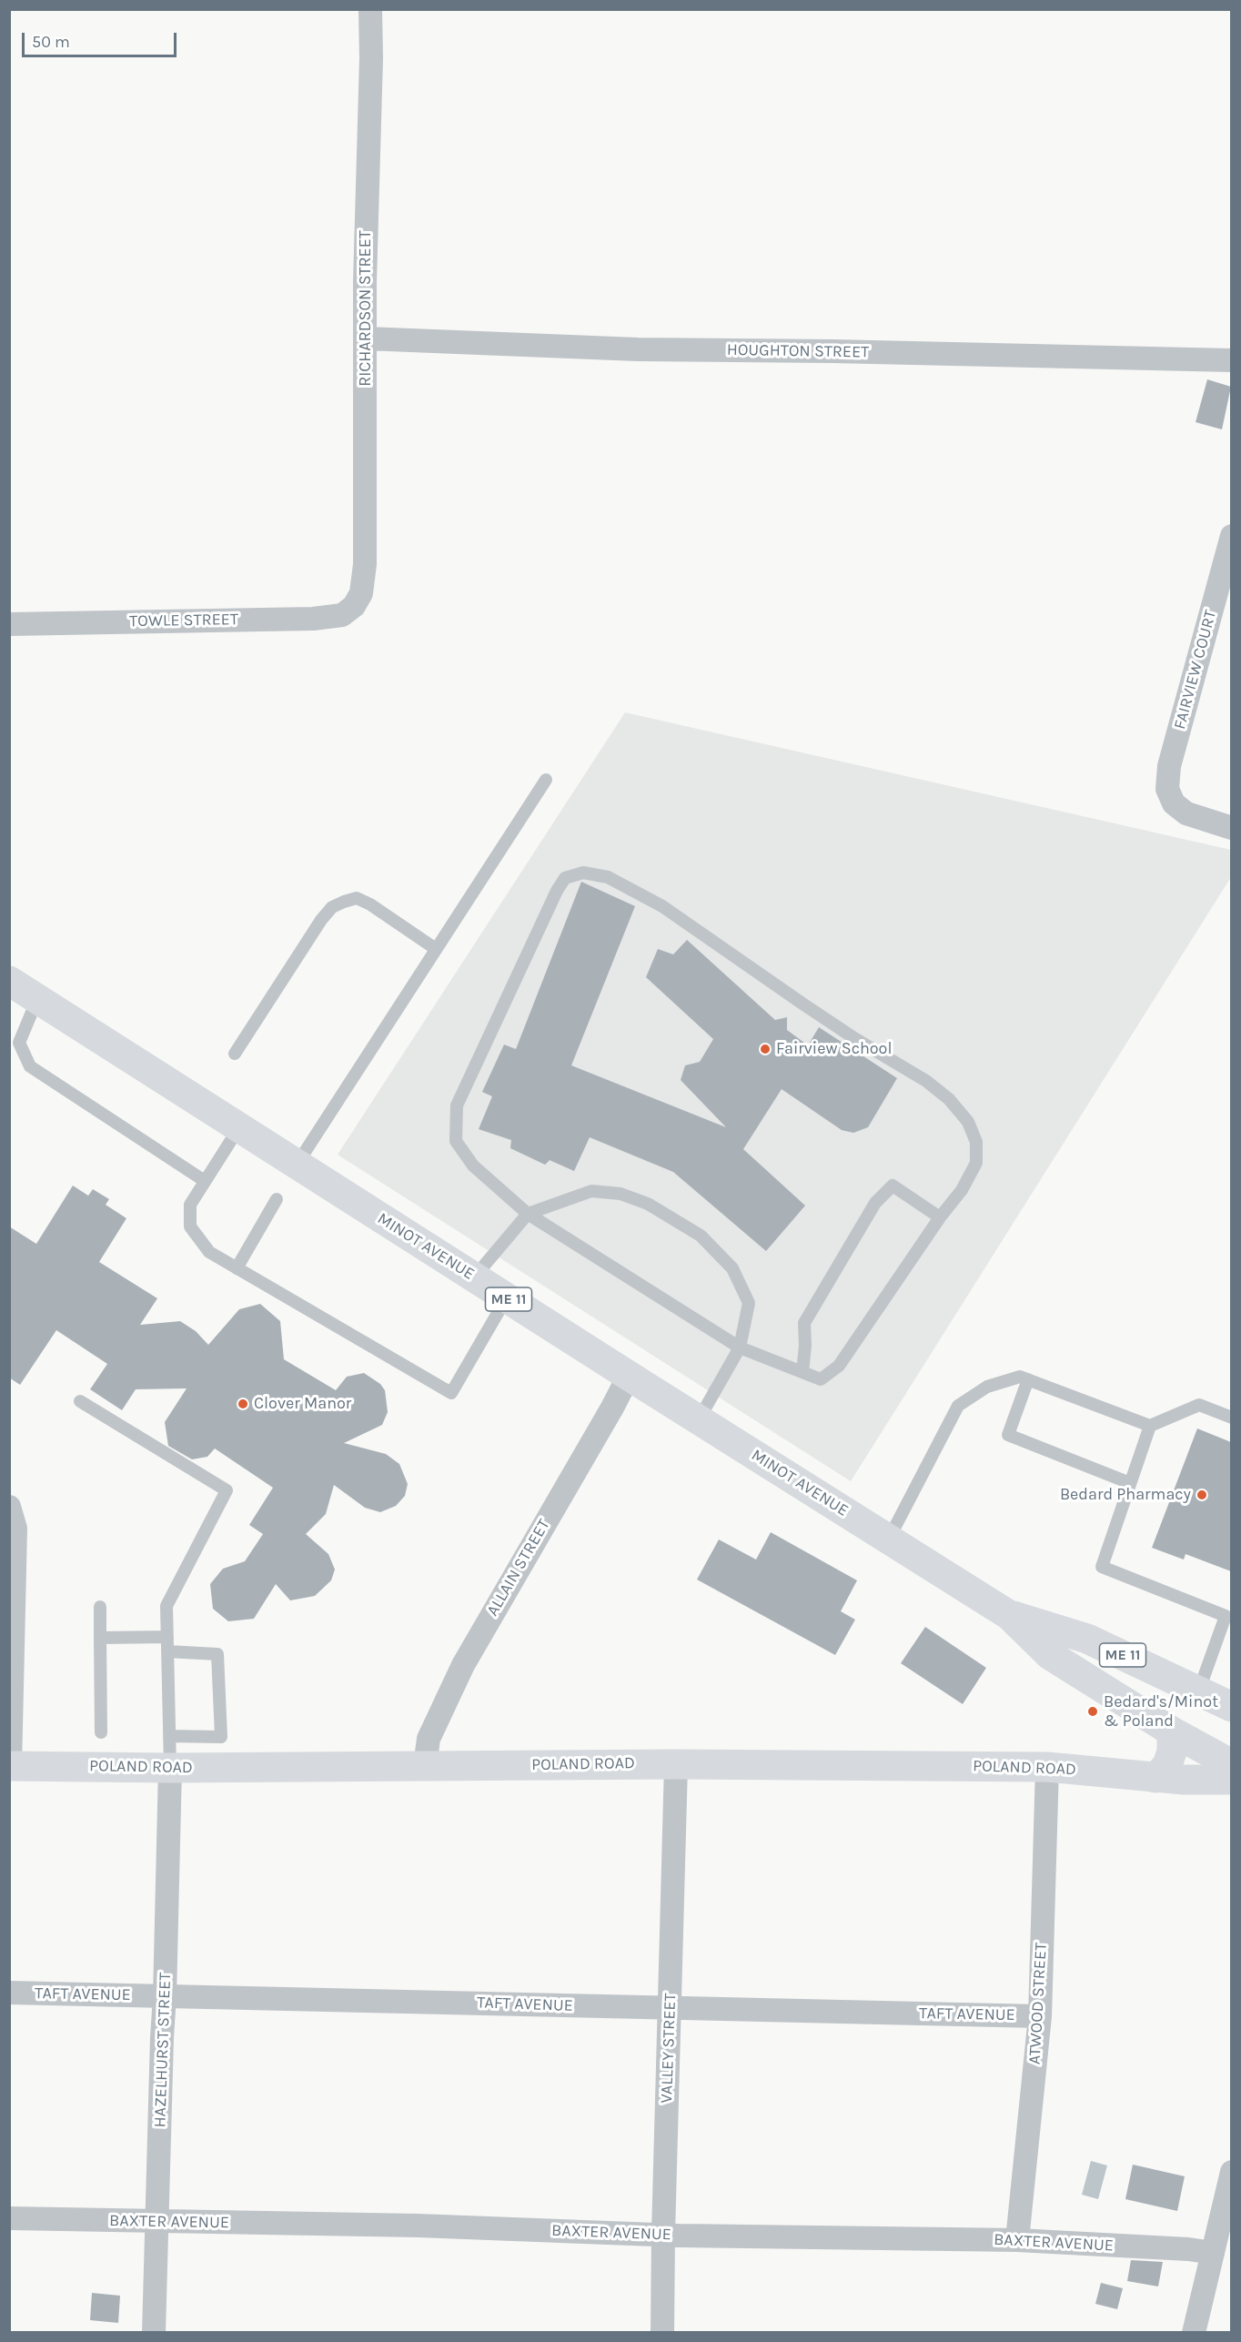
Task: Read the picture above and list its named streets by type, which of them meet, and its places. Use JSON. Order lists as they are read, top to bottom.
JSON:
{
  "streets": {
    "main road": ["MINOT AVENUE", "ME 11", "POLAND ROAD"],
    "street": [
      "RICHARDSON STREET",
      "HOUGHTON STREET",
      "TOWLE STREET",
      "FAIRVIEW COURT",
      "ALLAIN STREET",
      "TAFT AVENUE",
      "ATWOOD STREET",
      "VALLEY STREET",
      "HAZELHURST STREET",
      "BAXTER AVENUE"
    ]
  },
  "crossings": [
    ["RICHARDSON STREET", "HOUGHTON STREET"],
    ["RICHARDSON STREET", "TOWLE STREET"],
    ["MINOT AVENUE", "ALLAIN STREET"],
    ["ALLAIN STREET", "POLAND ROAD"],
    ["POLAND ROAD", "ATWOOD STREET"],
    ["POLAND ROAD", "VALLEY STREET"],
    ["POLAND ROAD", "HAZELHURST STREET"],
    ["TAFT AVENUE", "ATWOOD STREET"],
    ["TAFT AVENUE", "VALLEY STREET"],
    ["TAFT AVENUE", "HAZELHURST STREET"],
    ["ATWOOD STREET", "BAXTER AVENUE"],
    ["VALLEY STREET", "BAXTER AVENUE"],
    ["HAZELHURST STREET", "BAXTER AVENUE"]
  ],
  "places": [
    "Fairview School",
    "Clover Manor",
    "Bedard Pharmacy",
    "Bedard's/Minot & Poland"
  ],
  "scale_bar": "50 m"
}
